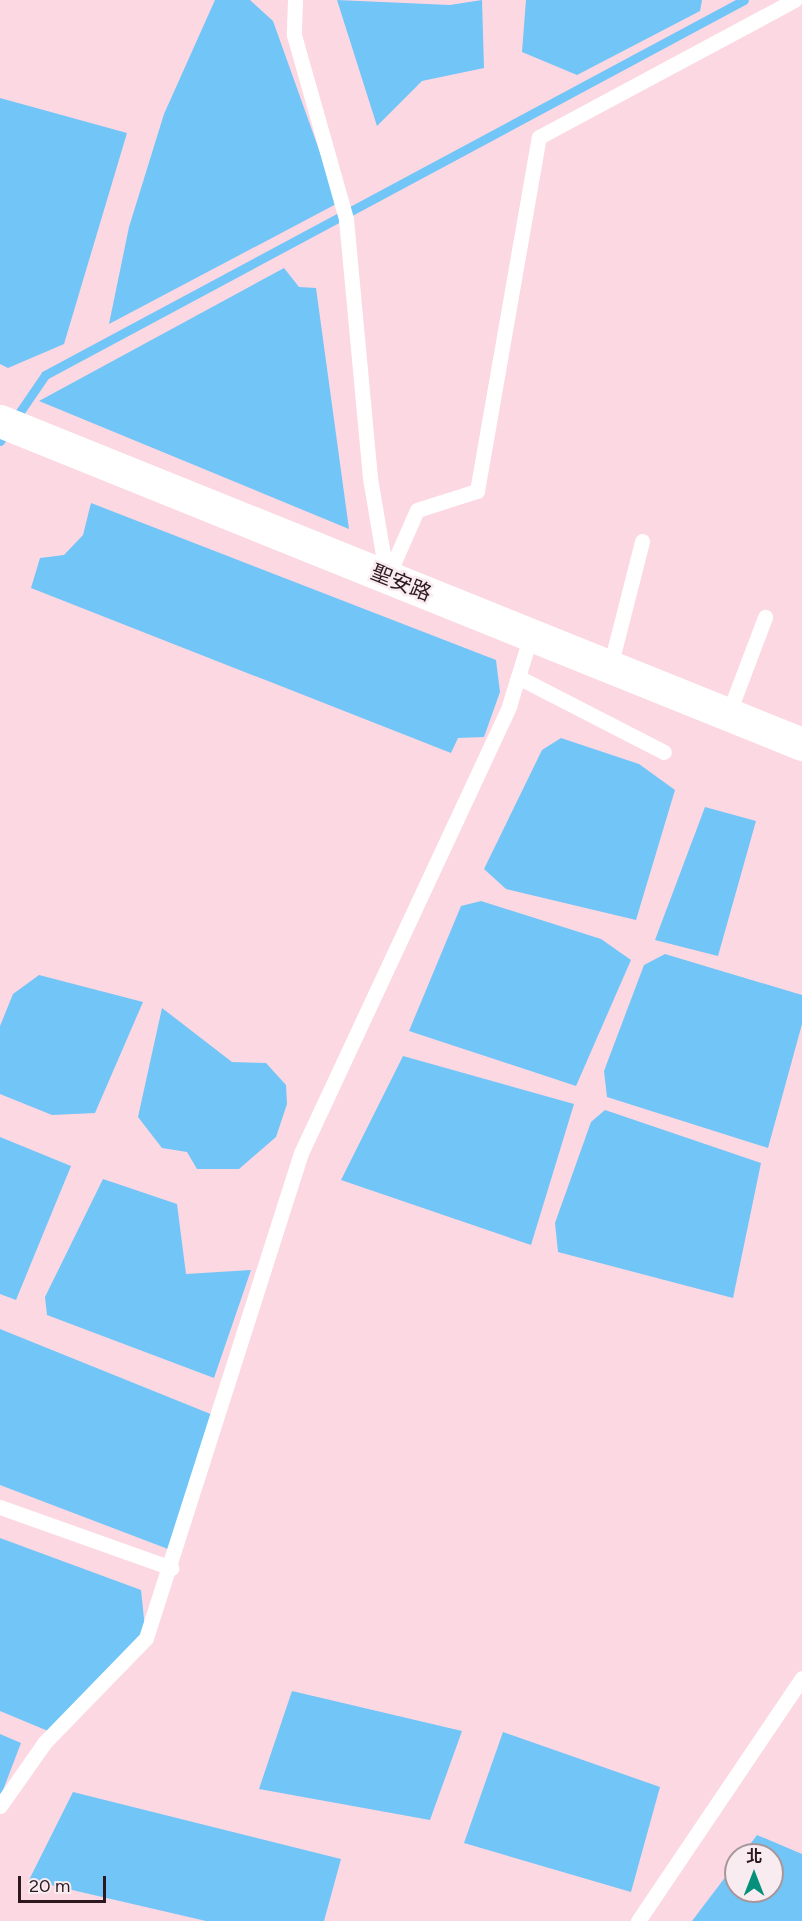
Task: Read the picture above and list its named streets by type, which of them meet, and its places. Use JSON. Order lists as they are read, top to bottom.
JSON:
{
  "streets": {
    "street": ["聖安路"]
  },
  "scale_bar": "20 m",
  "north": "top"
}
